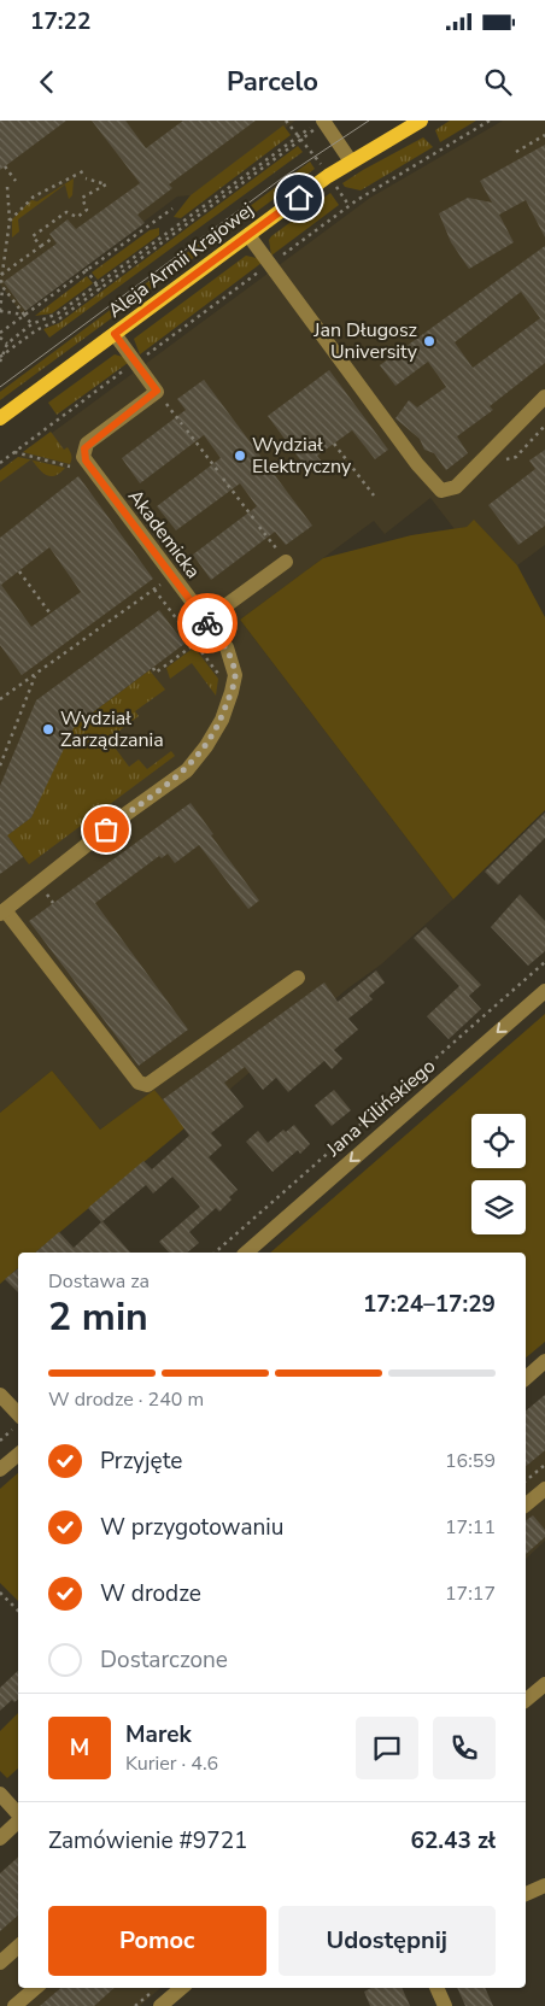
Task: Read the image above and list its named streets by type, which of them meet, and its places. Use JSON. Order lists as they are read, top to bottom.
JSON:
{
  "streets": {
    "main road": ["Aleja Armii Krajowej"],
    "street": ["Akademicka", "Jana Kilińskiego"]
  },
  "one_way": ["Jana Kilińskiego"],
  "places": ["Jan Długosz University", "Wydział Elektryczny", "Wydział Zarządzania"],
  "page": {
    "status": "17:22",
    "header": "Parcelo",
    "heading": ["2 min", "Dostawa za", "17:24–17:29"],
    "panel": [
      "Marek",
      "Kurier · 4.6",
      "Zamówienie #9721",
      "62.43 zł"
    ],
    "bar": "W drodze · 240 m",
    "list": [
      ["Przyjęte", "16:59"],
      ["W przygotowaniu", "17:11"],
      ["W drodze", "17:17"],
      "Dostarczone"
    ],
    "round": "M",
    "buttons": ["Pomoc", "Udostępnij"]
  }
}
